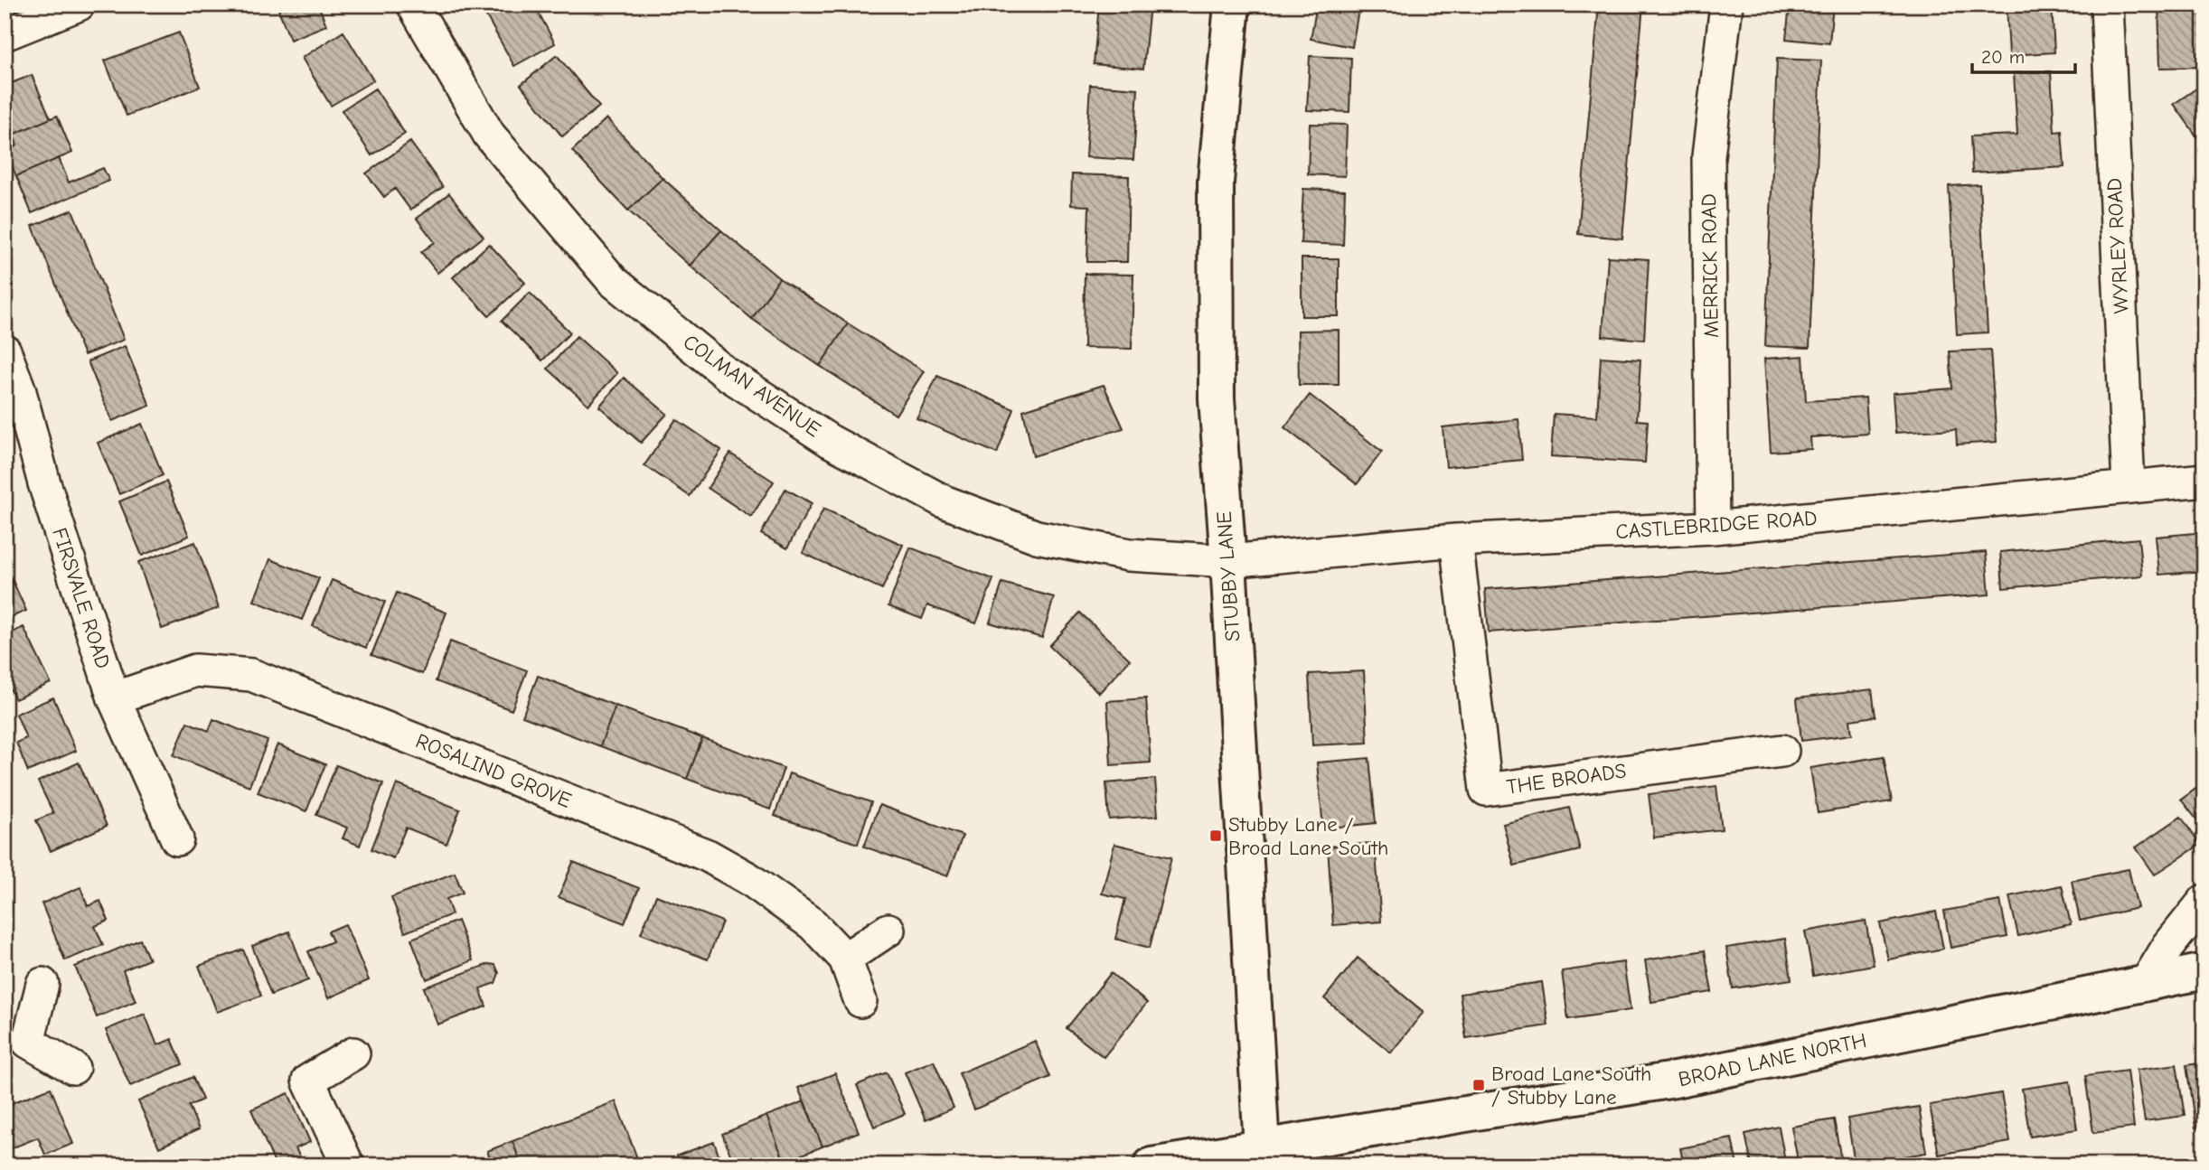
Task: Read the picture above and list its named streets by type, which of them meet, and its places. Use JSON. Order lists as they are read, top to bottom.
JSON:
{
  "streets": {
    "street": [
      "WYRLEY ROAD",
      "MERRICK ROAD",
      "COLMAN AVENUE",
      "CASTLEBRIDGE ROAD",
      "STUBBY LANE",
      "FIRSVALE ROAD",
      "ROSALIND GROVE",
      "THE BROADS",
      "BROAD LANE NORTH"
    ]
  },
  "crossings": [
    ["WYRLEY ROAD", "CASTLEBRIDGE ROAD"],
    ["MERRICK ROAD", "CASTLEBRIDGE ROAD"],
    ["COLMAN AVENUE", "CASTLEBRIDGE ROAD"],
    ["COLMAN AVENUE", "STUBBY LANE"],
    ["CASTLEBRIDGE ROAD", "STUBBY LANE"],
    ["CASTLEBRIDGE ROAD", "THE BROADS"],
    ["STUBBY LANE", "BROAD LANE NORTH"],
    ["FIRSVALE ROAD", "ROSALIND GROVE"]
  ],
  "places": {
    "transit": ["Stubby Lane / Broad Lane South", "Broad Lane South / Stubby Lane"]
  },
  "scale_bar": "20 m"
}
